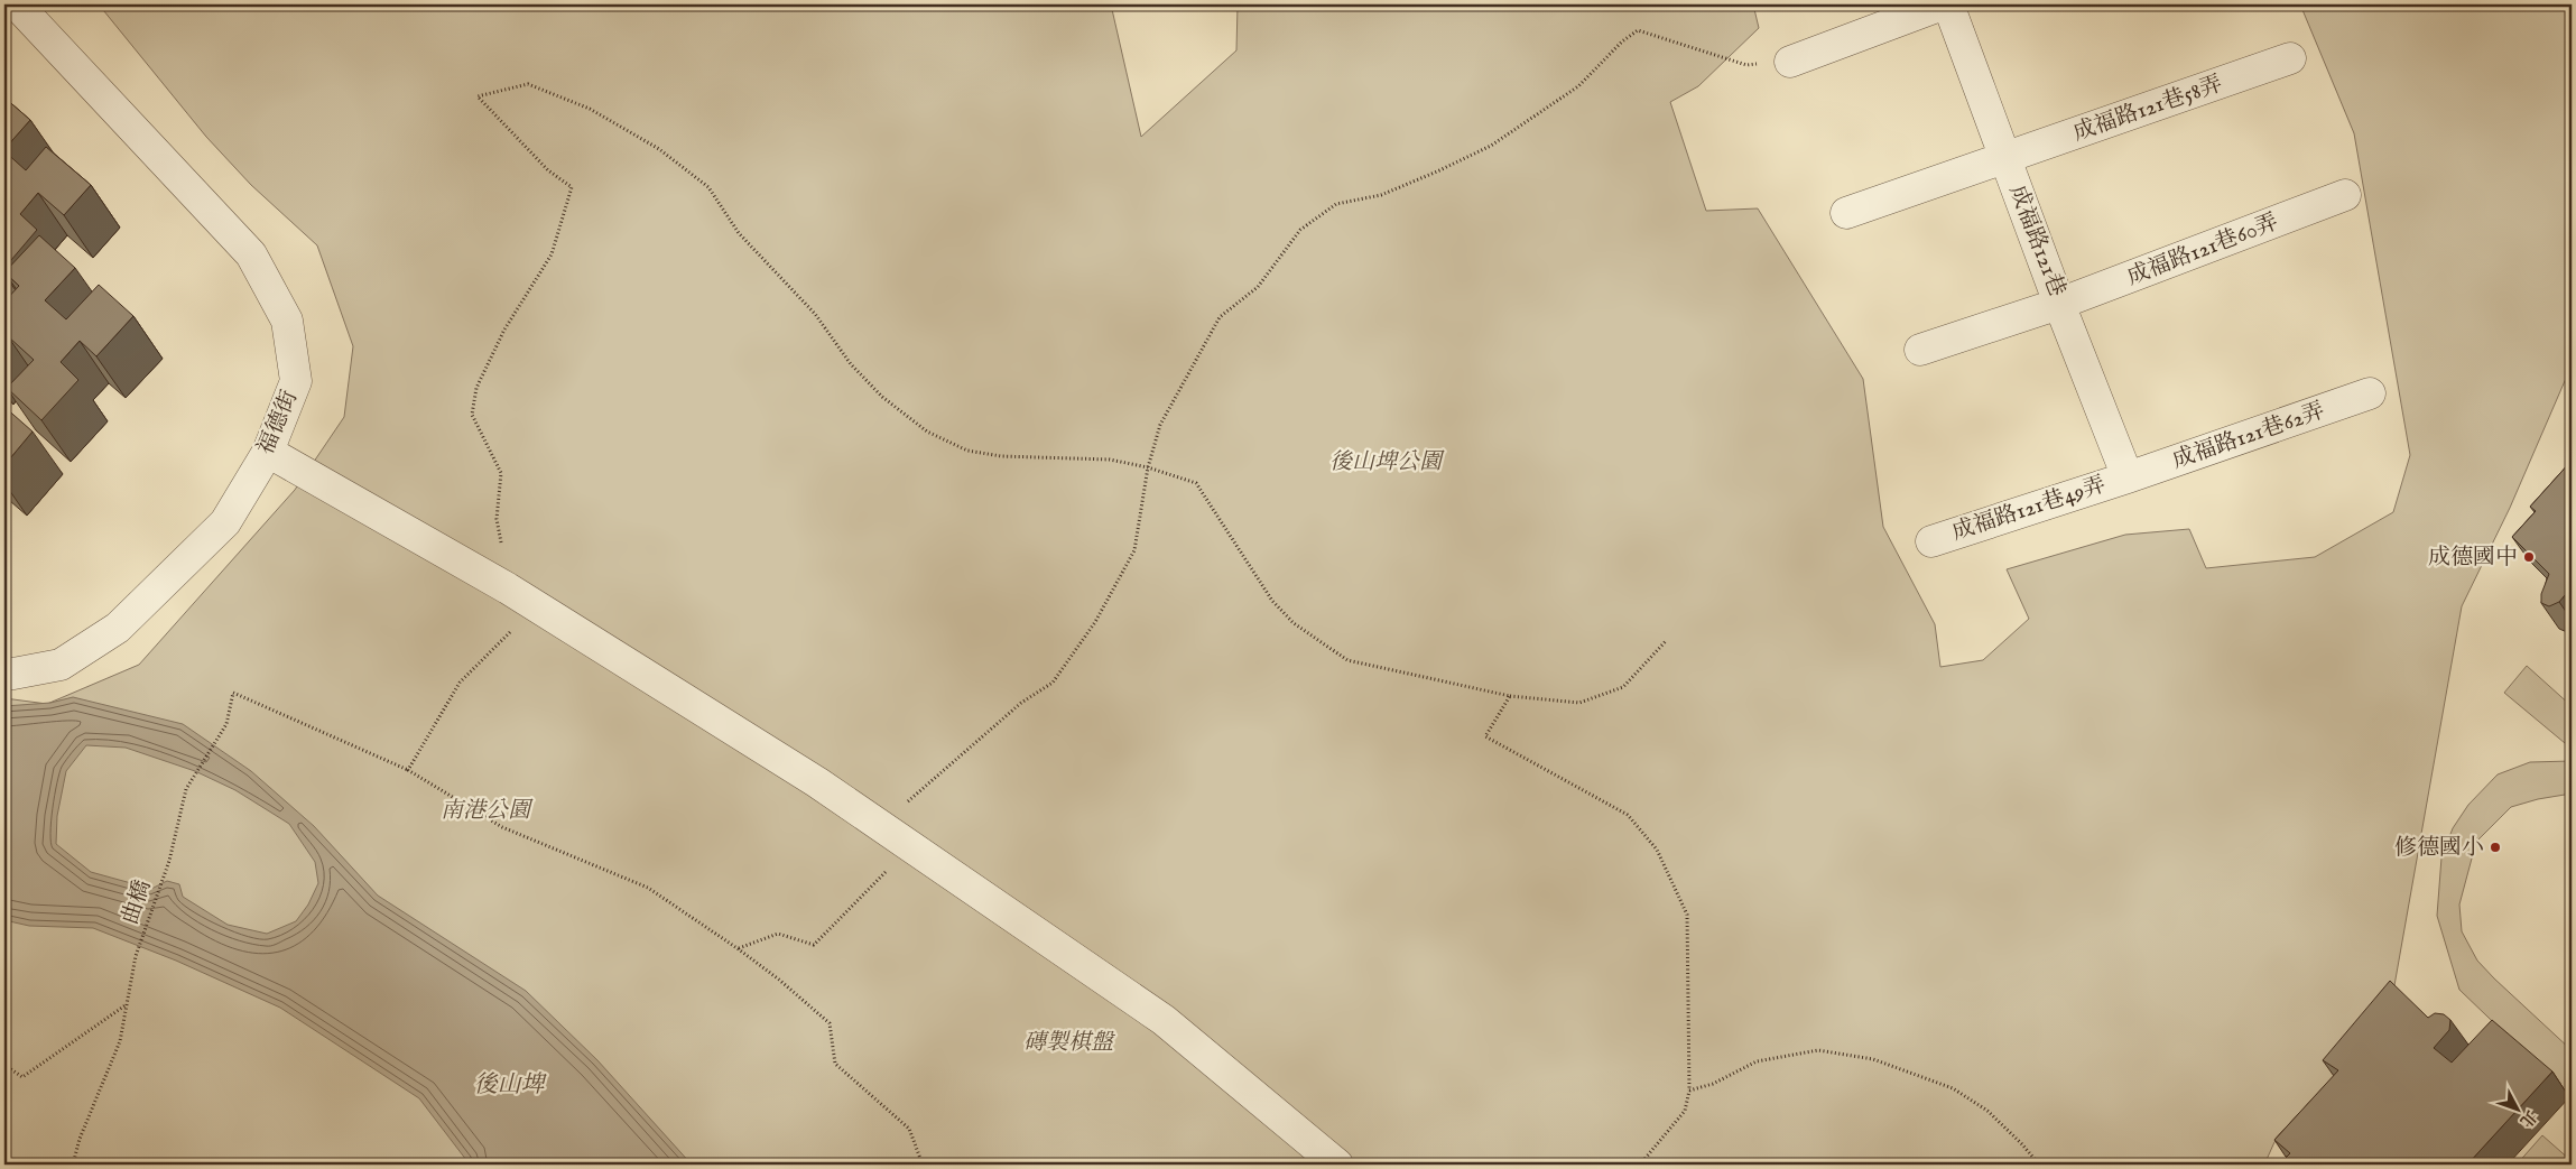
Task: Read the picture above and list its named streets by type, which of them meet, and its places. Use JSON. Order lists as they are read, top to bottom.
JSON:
{
  "streets": {
    "street": [
      "成福路121巷58弄",
      "成福路121巷",
      "成福路121巷60弄",
      "福德街",
      "成福路121巷62弄",
      "成福路121巷49弄"
    ],
    "path": ["曲橋"]
  },
  "crossings": [
    ["成福路121巷58弄", "成福路121巷"],
    ["成福路121巷", "成福路121巷60弄"],
    ["成福路121巷", "成福路121巷62弄"],
    ["成福路121巷", "成福路121巷49弄"],
    ["成福路121巷62弄", "成福路121巷49弄"]
  ],
  "water": ["後山埤"],
  "parks": ["後山埤公園", "南港公園", "磚製棋盤"],
  "places": ["成德國中", "修德國小"],
  "north": "bottom right"
}
